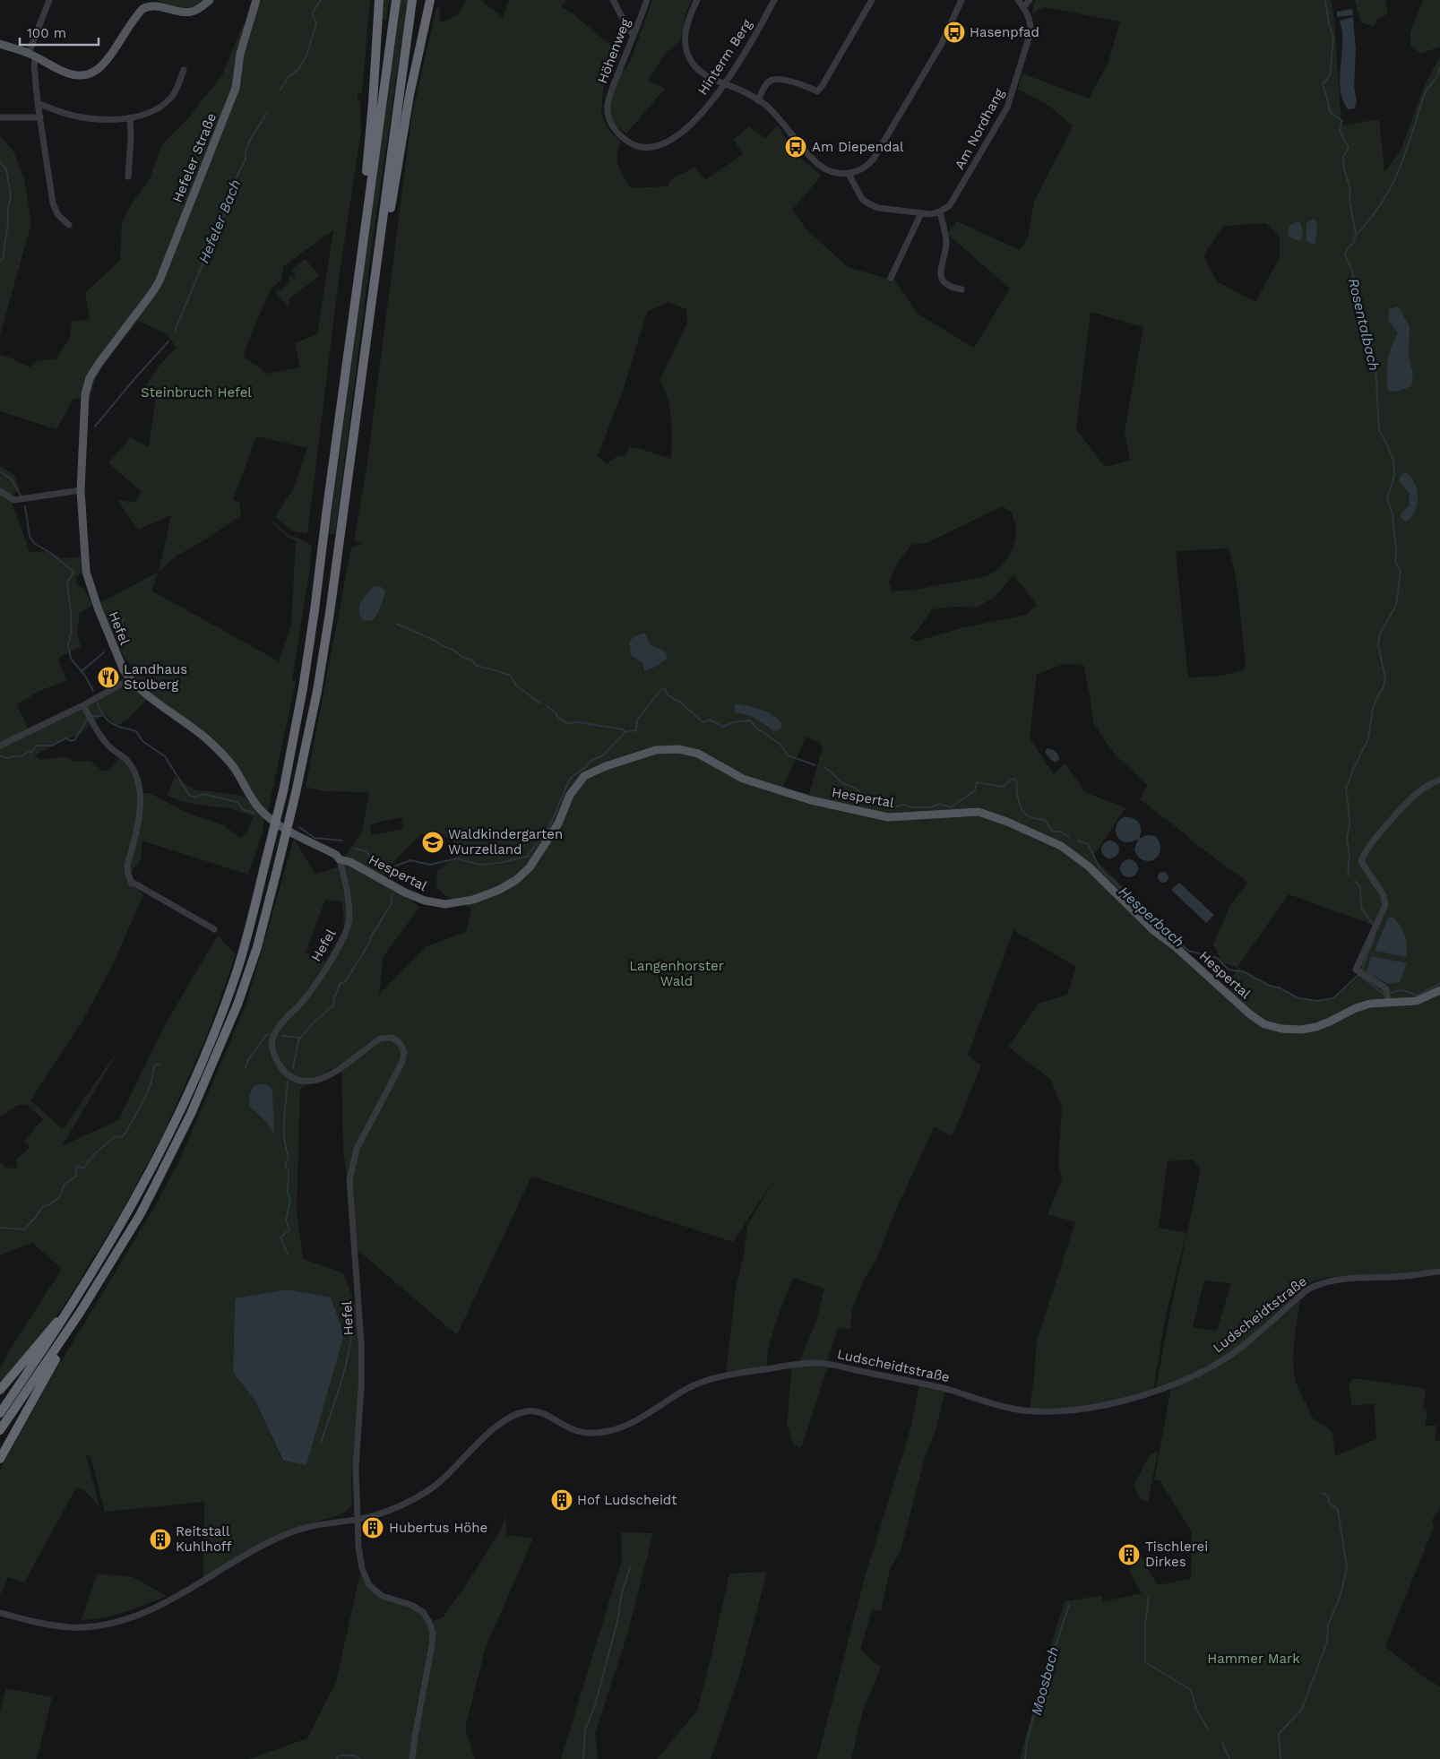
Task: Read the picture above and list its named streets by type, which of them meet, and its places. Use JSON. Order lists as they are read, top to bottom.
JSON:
{
  "streets": {
    "main road": ["Hefeler Straße", "Hefel", "Hespertal"],
    "street": [
      "Höhenweg",
      "Hinterm Berg",
      "Am Nordhang",
      "Ludscheidtstraße"
    ]
  },
  "crossings": [
    ["Höhenweg", "Hinterm Berg"],
    ["Hefeler Straße", "Hefel"],
    ["Hefel", "Hespertal"],
    ["Hefel", "Ludscheidtstraße"]
  ],
  "water": [
    "Hefeler Bach",
    "Rosentalbach",
    "Hesperbach",
    "Moosbach"
  ],
  "parks": ["Steinbruch Hefel", "Langenhorster Wald", "Hammer Mark"],
  "places": {
    "bus stop": ["Hasenpfad", "Am Diependal"],
    "restaurant": ["Landhaus Stolberg"],
    "school or university": ["Waldkindergarten Wurzelland"],
    "building": [
      "Hof Ludscheidt",
      "Hubertus Höhe",
      "Reitstall Kuhlhoff",
      "Tischlerei Dirkes"
    ]
  },
  "scale_bar": "100 m"
}
